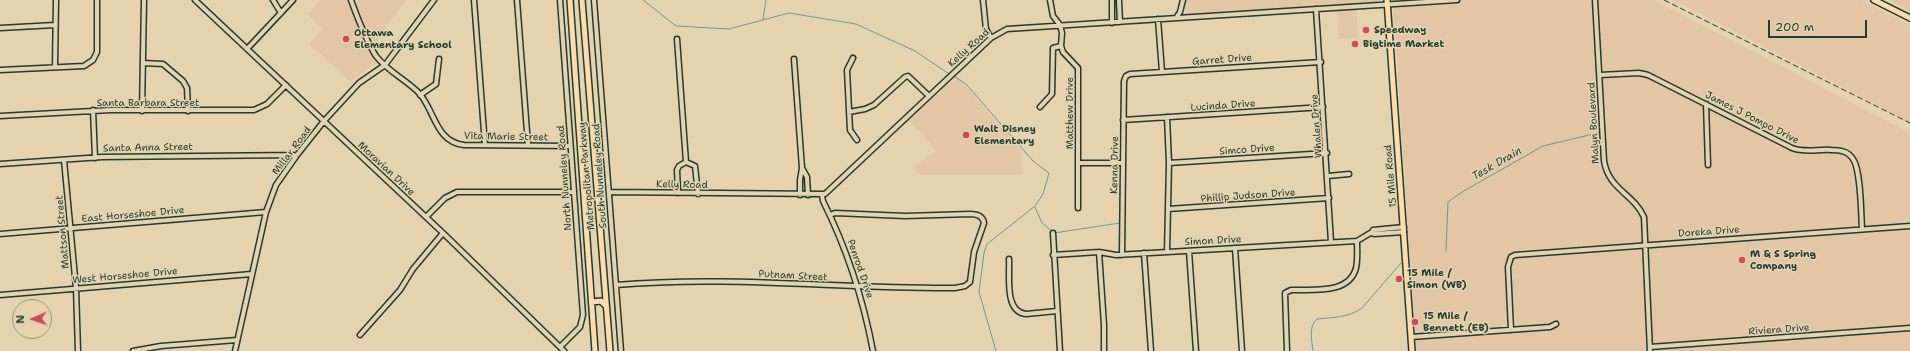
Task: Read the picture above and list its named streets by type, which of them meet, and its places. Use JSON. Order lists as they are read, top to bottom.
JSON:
{
  "streets": {
    "main road": ["Metropolitan Parkway", "15 Mile Road"],
    "street": [
      "Kelly Road",
      "Garret Drive",
      "Santa Barbara Street",
      "Lucinda Drive",
      "Matthew Drive",
      "James J Pompo Drive",
      "Malyn Boulevard",
      "Whalen Drive",
      "Vita Marie Street",
      "Santa Anna Street",
      "Simco Drive",
      "Millar Road",
      "Kenna Drive",
      "Moravian Drive",
      "South Nunneley Road",
      "North Nunneley Road",
      "Phillip Judson Drive",
      "East Horseshoe Drive",
      "Mattson Street",
      "Doreka Drive",
      "Simon Drive",
      "Penrod Drive",
      "West Horseshoe Drive",
      "Putnam Street",
      "Riviera Drive"
    ]
  },
  "crossings": [
    ["Kelly Road", "Whalen Drive"],
    ["Kelly Road", "South Nunneley Road"],
    ["Kelly Road", "15 Mile Road"],
    ["Kelly Road", "Penrod Drive"],
    ["Garret Drive", "Whalen Drive"],
    ["Garret Drive", "Kenna Drive"],
    ["Santa Barbara Street", "Moravian Drive"],
    ["Lucinda Drive", "Whalen Drive"],
    ["Lucinda Drive", "Kenna Drive"],
    ["James J Pompo Drive", "Malyn Boulevard"],
    ["James J Pompo Drive", "Doreka Drive"],
    ["Malyn Boulevard", "Doreka Drive"],
    ["Malyn Boulevard", "Riviera Drive"],
    ["Whalen Drive", "Simco Drive"],
    ["Whalen Drive", "Phillip Judson Drive"],
    ["Whalen Drive", "Simon Drive"],
    ["Vita Marie Street", "Millar Road"],
    ["Vita Marie Street", "North Nunneley Road"],
    ["Santa Anna Street", "Millar Road"],
    ["Santa Anna Street", "Mattson Street"],
    ["Millar Road", "Moravian Drive"],
    ["Millar Road", "East Horseshoe Drive"],
    ["Millar Road", "West Horseshoe Drive"],
    ["Kenna Drive", "Simon Drive"],
    ["Moravian Drive", "North Nunneley Road"],
    ["South Nunneley Road", "Putnam Street"],
    ["15 Mile Road", "Simon Drive"],
    ["East Horseshoe Drive", "Mattson Street"],
    ["Mattson Street", "West Horseshoe Drive"],
    ["Penrod Drive", "Putnam Street"]
  ],
  "water": ["Tesk Drain"],
  "places": [
    "Speedway",
    "Ottawa Elementary School",
    "Bigtime Market",
    "Walt Disney Elementary",
    "M & S Spring Company",
    "15 Mile / Simon (WB)",
    "15 Mile / Bennett (EB)"
  ],
  "scale_bar": "200 m",
  "north": "left"
}
